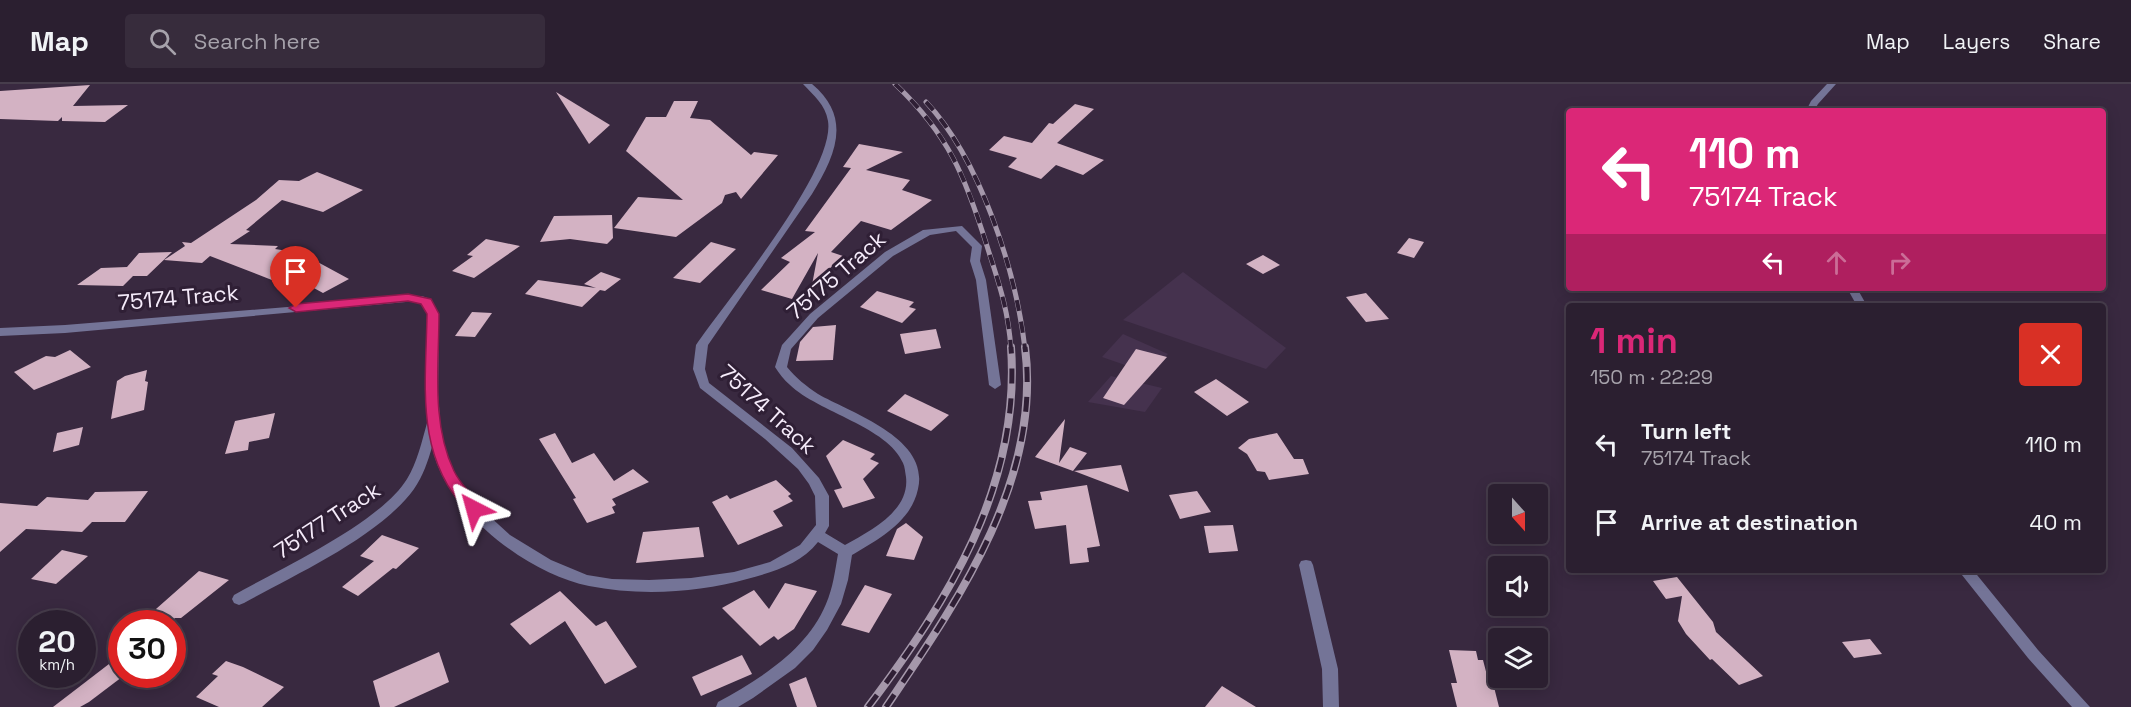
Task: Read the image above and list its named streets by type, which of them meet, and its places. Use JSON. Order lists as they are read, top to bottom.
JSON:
{
  "streets": {
    "street": ["75175 Track", "75174 Track", "75177 Track"]
  },
  "crossings": [
    ["75174 Track", "75177 Track"]
  ],
  "north": "bottom",
  "page": {
    "header": "Map",
    "search": "Search here",
    "nav": ["Map", "Layers", "Share"],
    "turn": ["110 m", "75174 Track"],
    "heading": ["1 min", "150 m · 22:29"],
    "list": [
      {
        "name": "Turn left",
        "note": "75174 Track",
        "value": "110 m"
      },
      {
        "name": "Arrive at destination",
        "value": "40 m"
      }
    ],
    "speed": "20 km/h",
    "limit": "30"
  }
}
